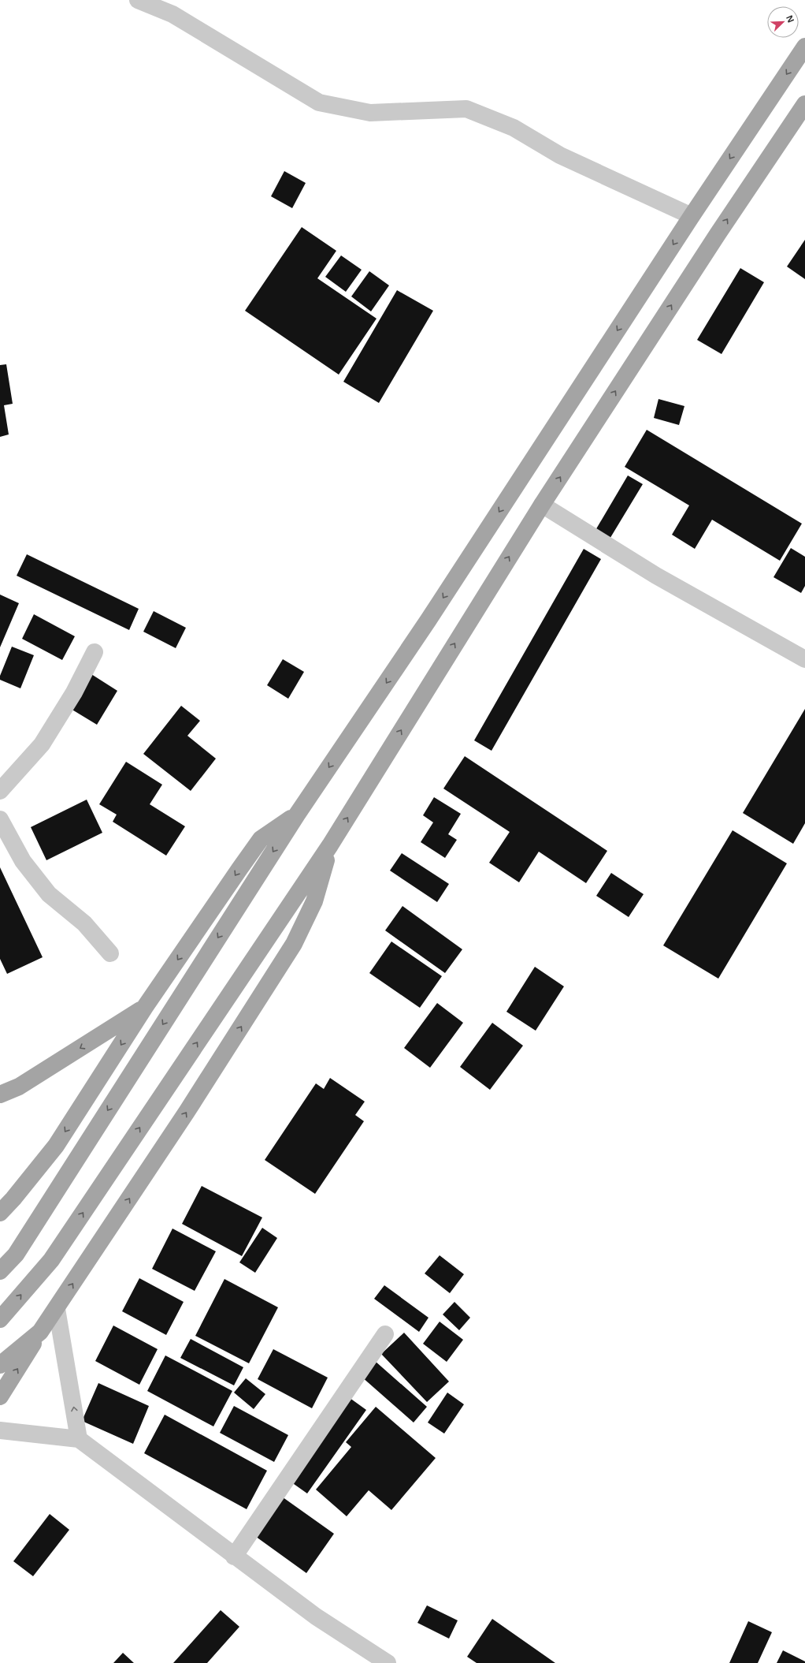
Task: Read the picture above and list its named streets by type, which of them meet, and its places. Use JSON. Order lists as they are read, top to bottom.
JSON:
{
  "north": "top right"
}
